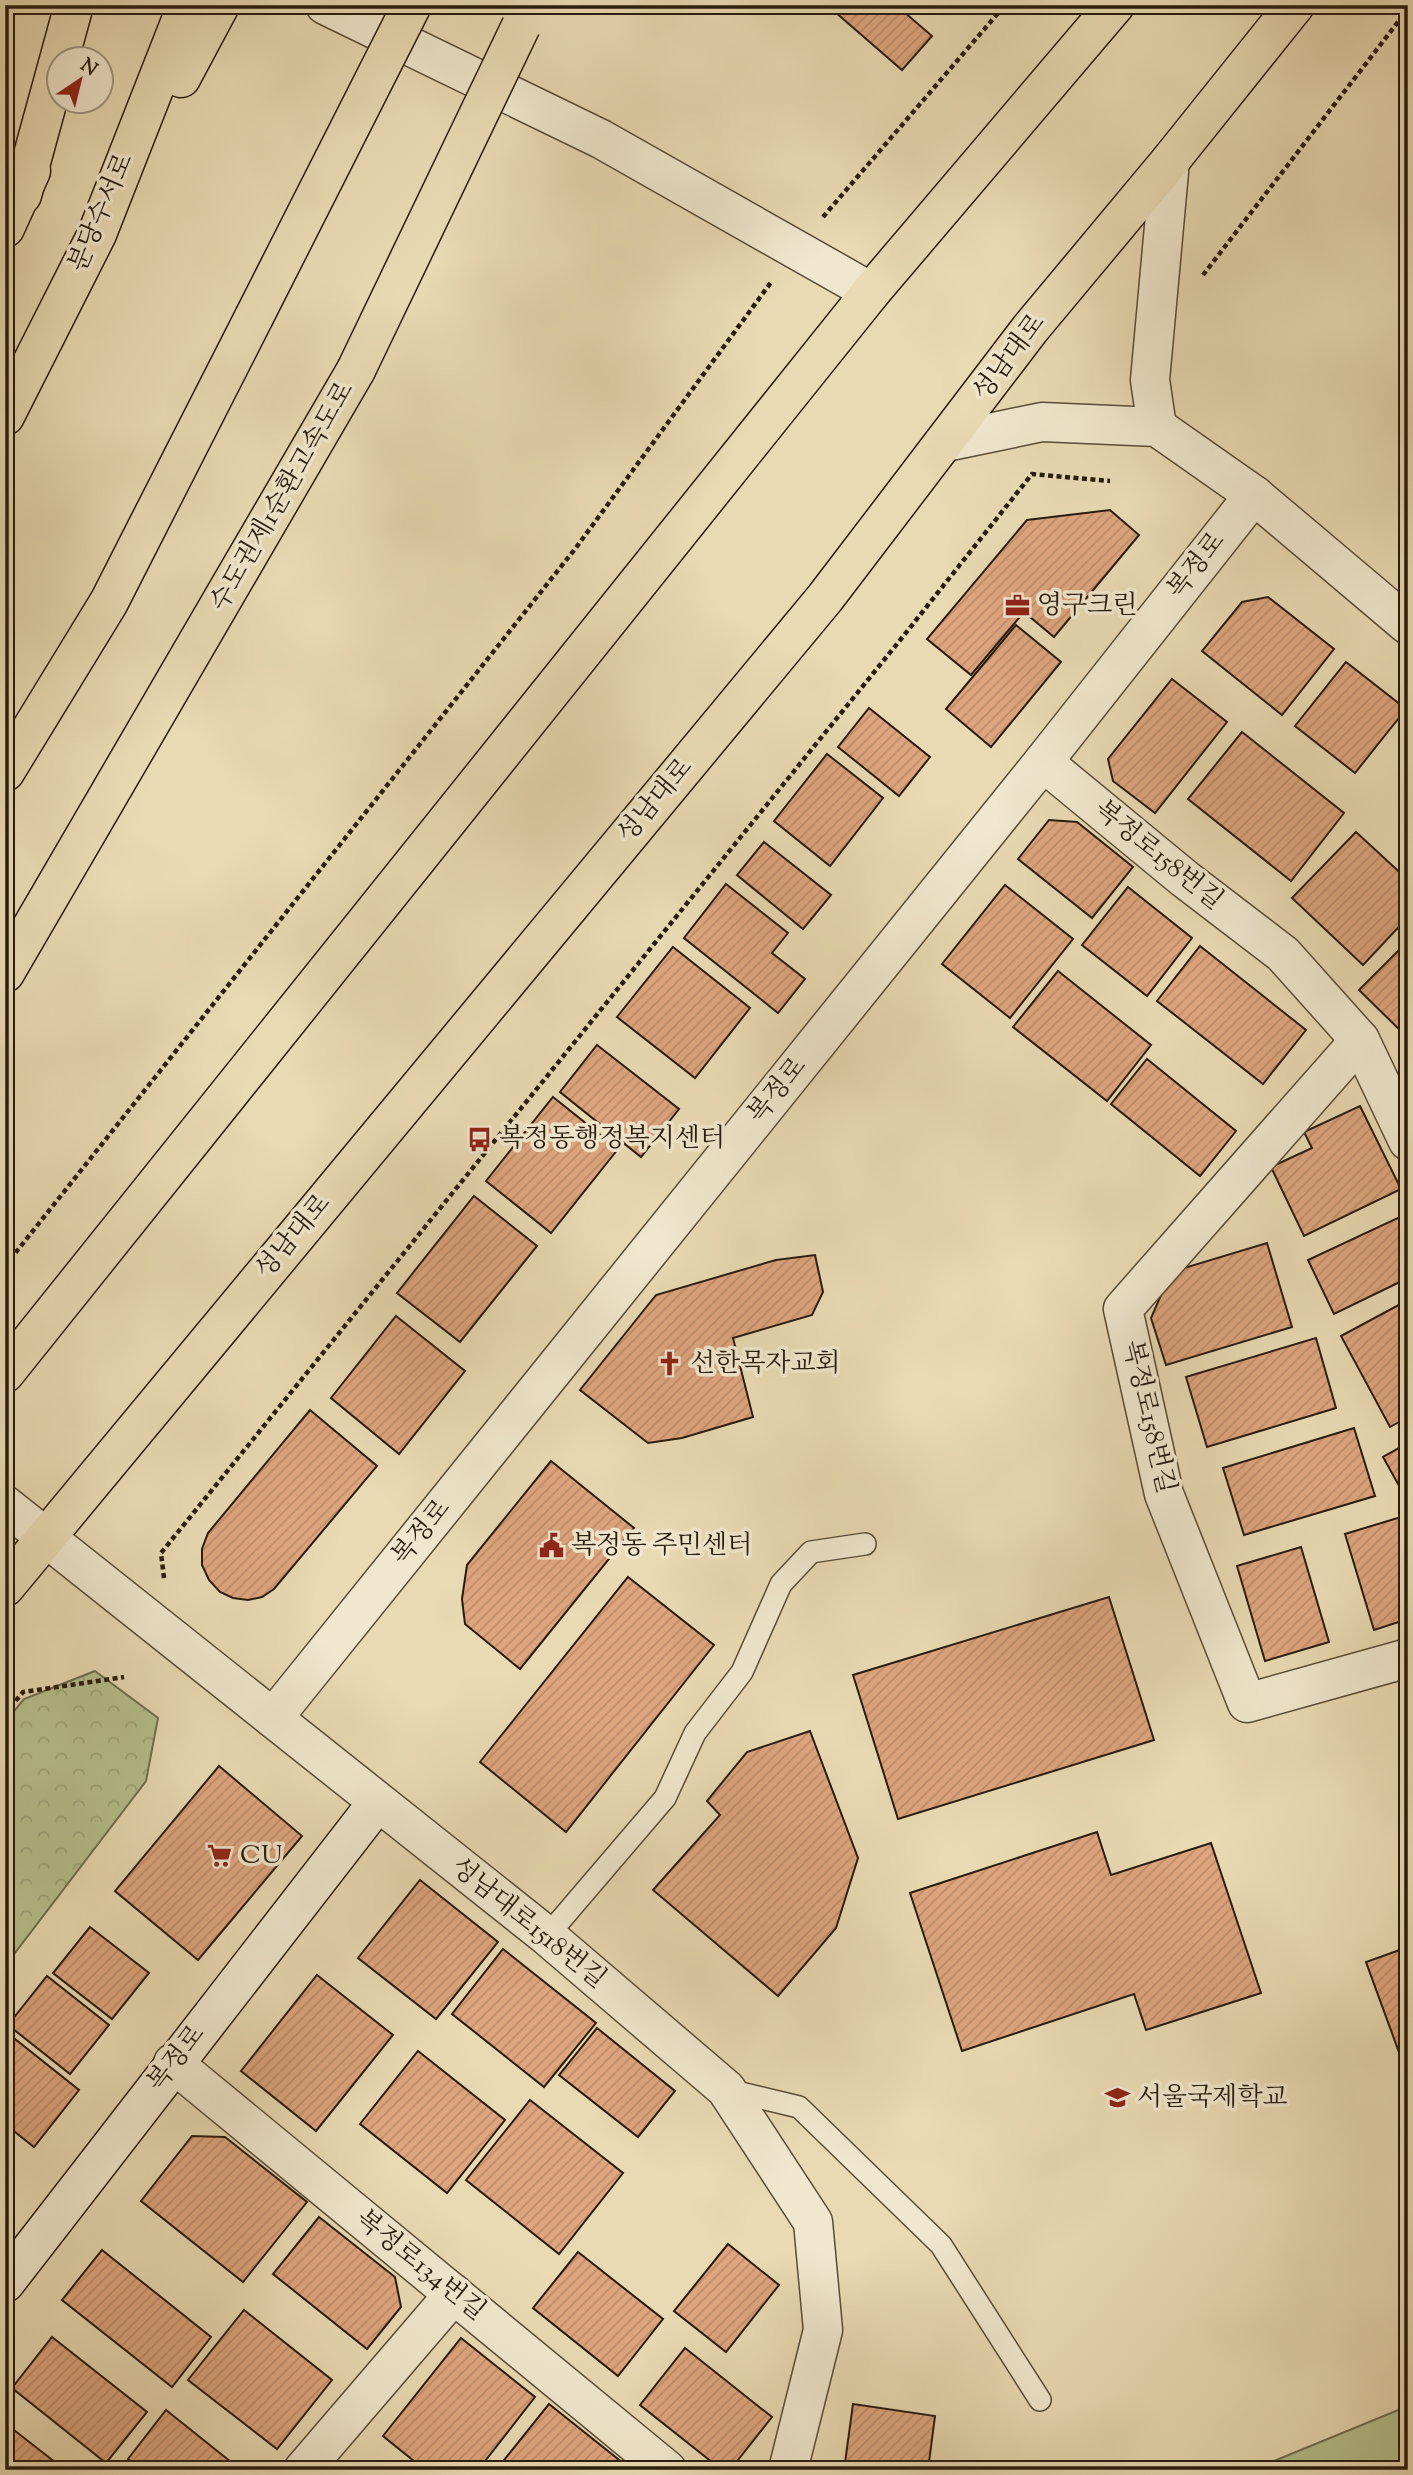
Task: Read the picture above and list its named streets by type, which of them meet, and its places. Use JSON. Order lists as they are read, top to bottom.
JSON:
{
  "streets": {
    "main road": ["분당수서로", "성남대로", "수도권제1순환고속도로"],
    "street": [
      "복정로",
      "복정로158번길",
      "성남대로1518번길",
      "복정로134번길"
    ]
  },
  "crossings": [
    ["성남대로", "성남대로1518번길"],
    ["복정로", "복정로158번길"],
    ["복정로", "성남대로1518번길"],
    ["복정로", "복정로134번길"]
  ],
  "places": {
    "office": ["영구크린"],
    "bus stop": ["복정동행정복지센터"],
    "church": ["선한목자교회"],
    "public building": ["복정동 주민센터"],
    "supermarket": ["CU"],
    "school or university": ["서울국제학교"]
  },
  "north": "top right"
}
